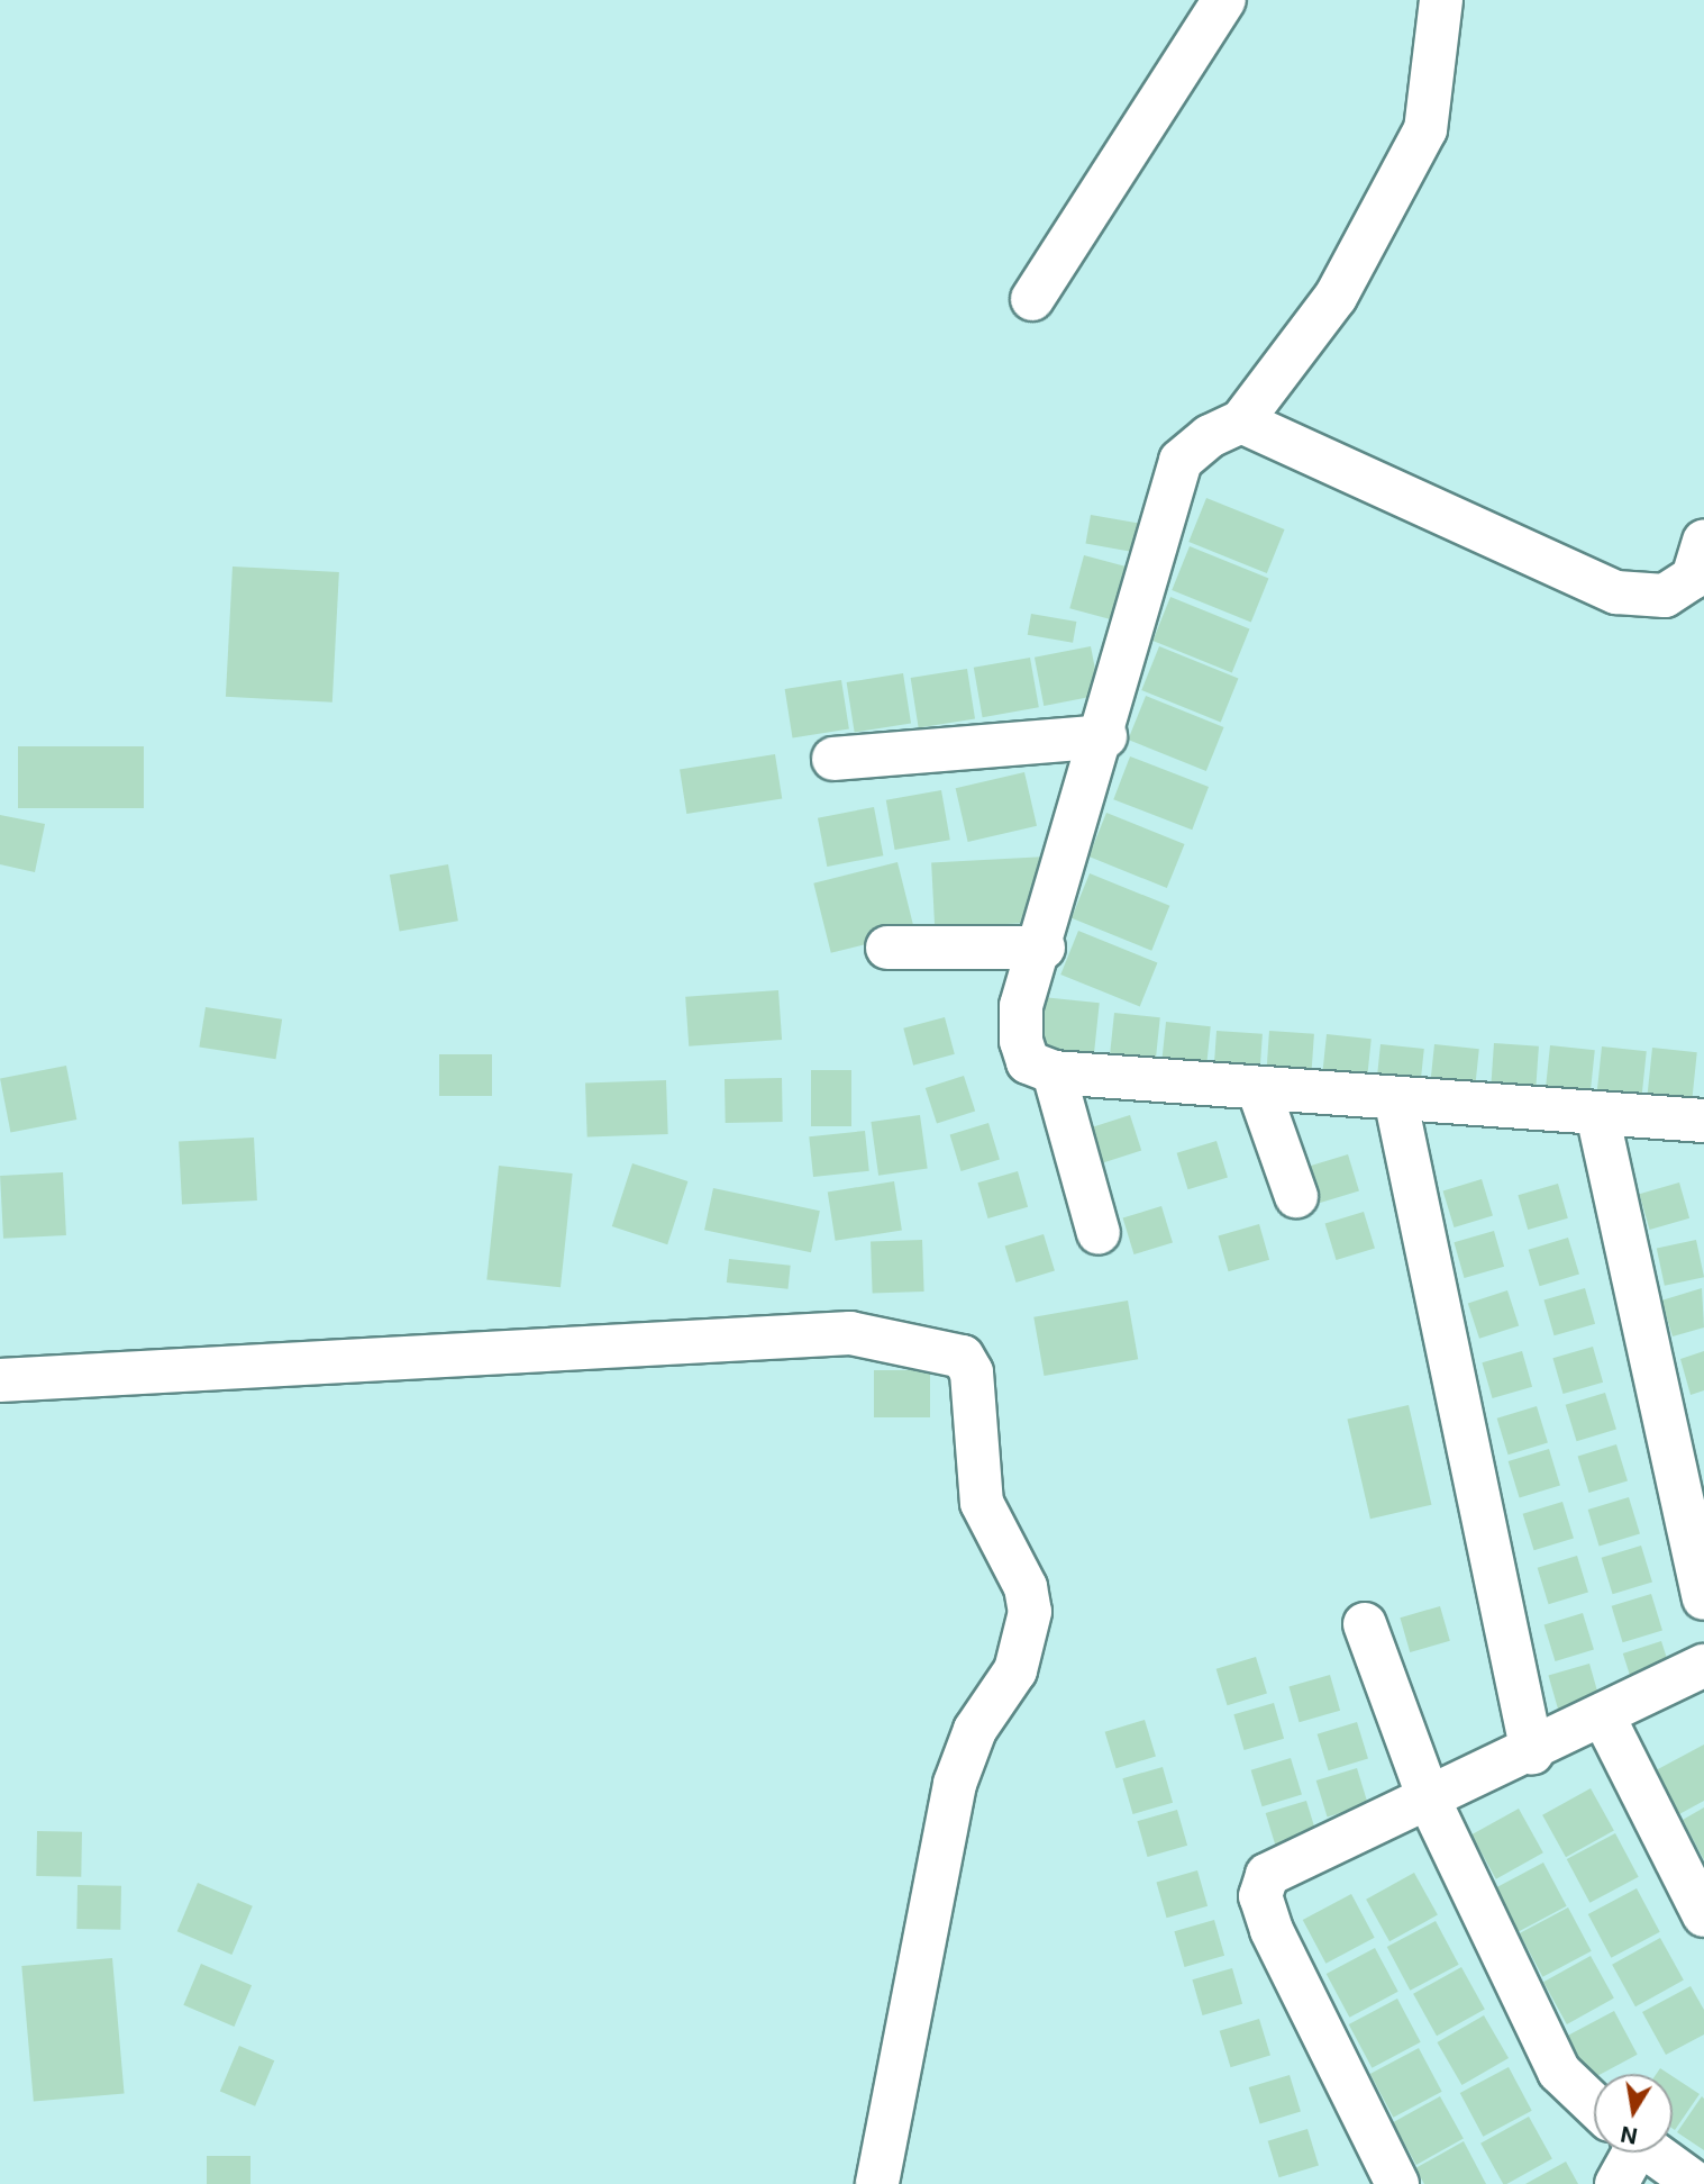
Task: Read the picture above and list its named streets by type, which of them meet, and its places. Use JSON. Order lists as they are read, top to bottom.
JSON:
{
  "north": "bottom"
}
